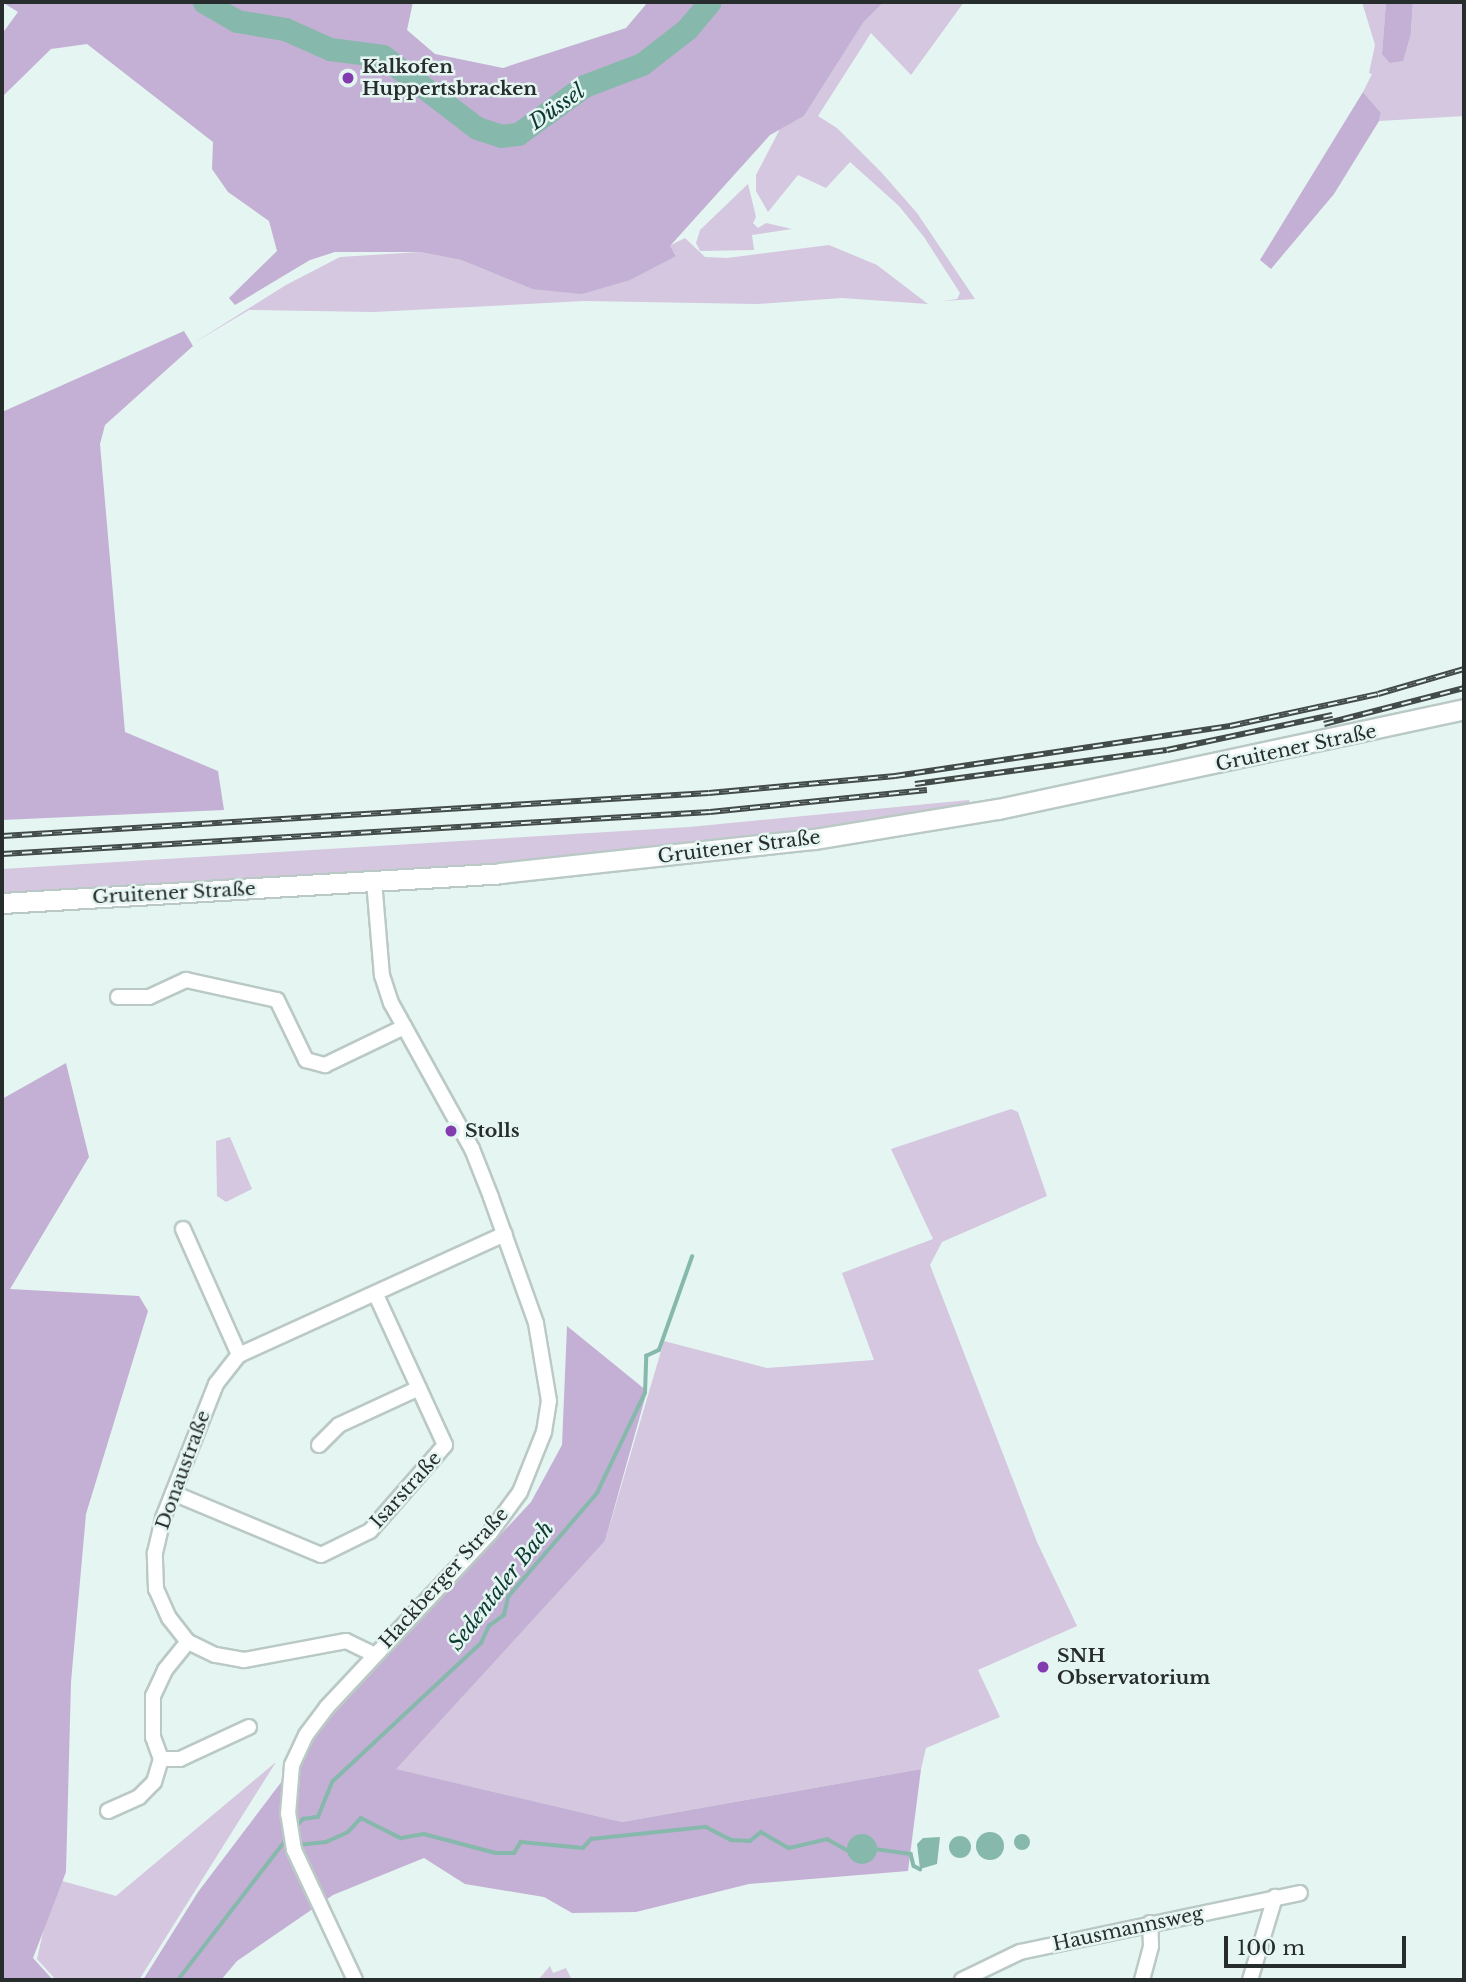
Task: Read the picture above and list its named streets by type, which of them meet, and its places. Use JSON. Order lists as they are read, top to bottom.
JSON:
{
  "streets": {
    "main road": ["Gruitener Straße"],
    "street": [
      "Donaustraße",
      "Isarstraße",
      "Hackberger Straße",
      "Hausmannsweg"
    ]
  },
  "crossings": [
    ["Gruitener Straße", "Hackberger Straße"],
    ["Donaustraße", "Isarstraße"],
    ["Donaustraße", "Hackberger Straße"]
  ],
  "water": ["Düssel", "Sedentaler Bach"],
  "places": ["Kalkofen Huppertsbracken", "Stolls", "SNH Observatorium"],
  "scale_bar": "100 m"
}
